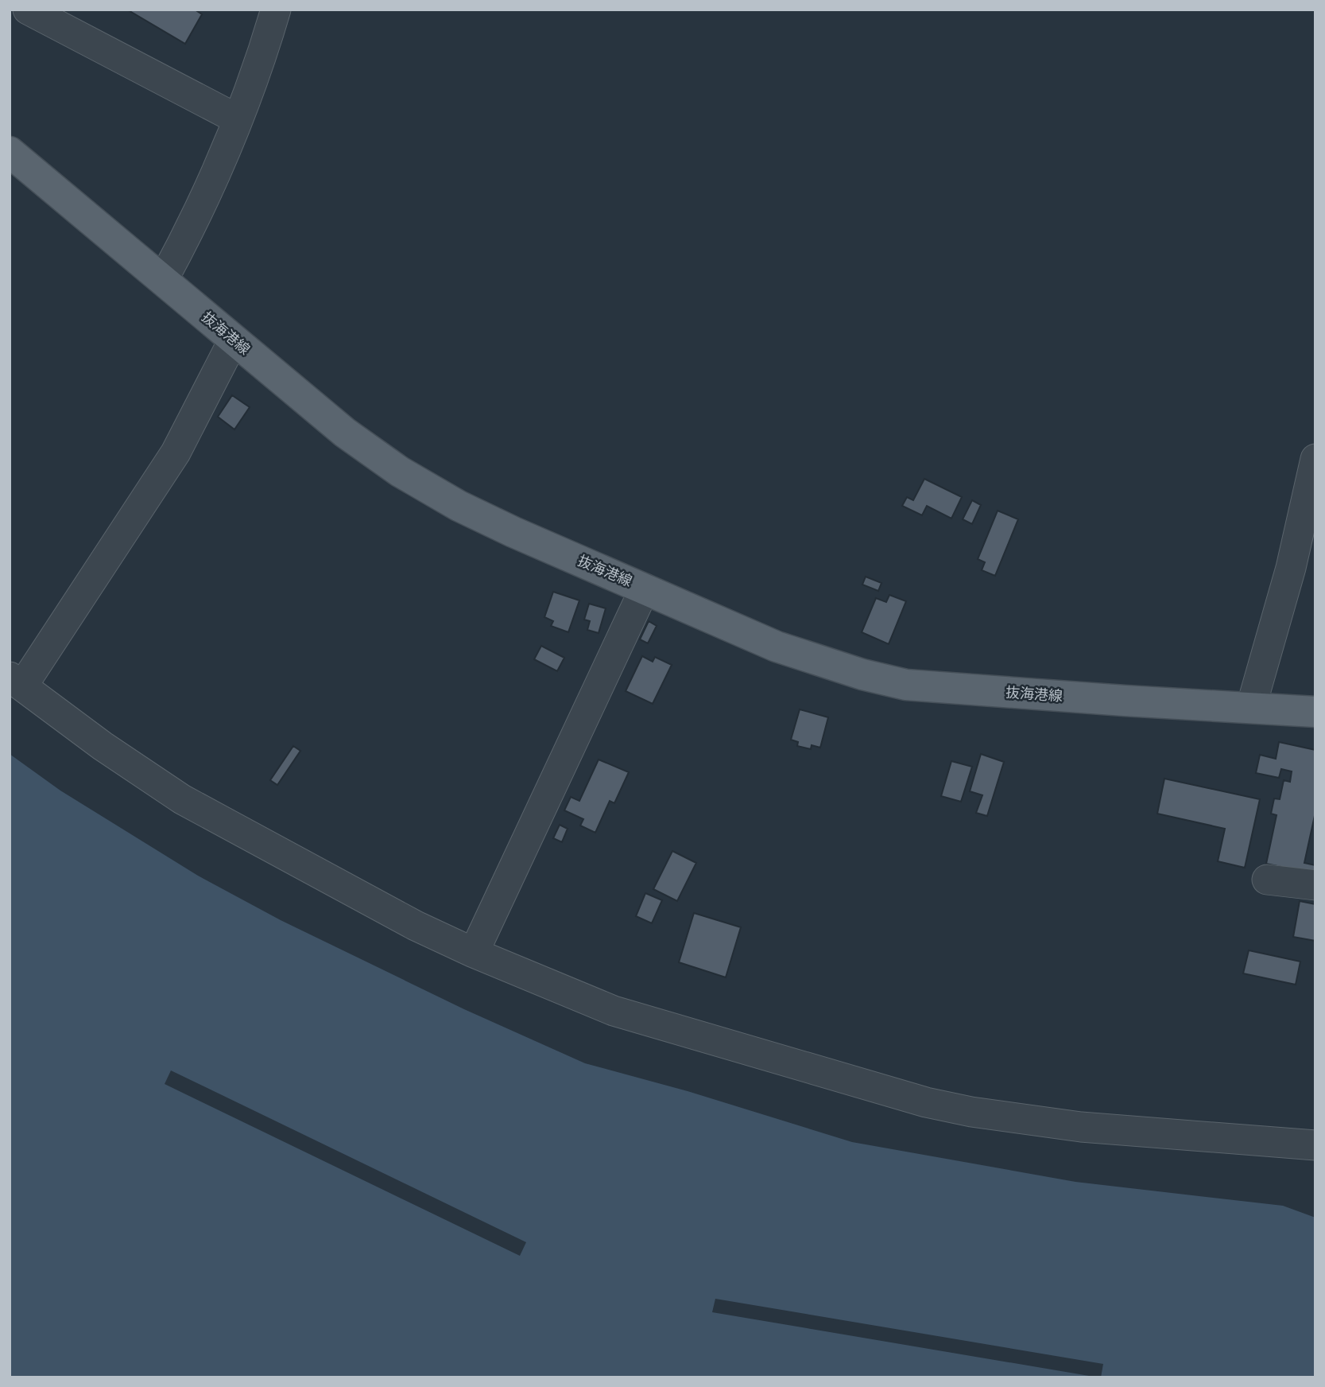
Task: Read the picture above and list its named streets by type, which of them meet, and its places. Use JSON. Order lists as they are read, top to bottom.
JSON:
{
  "streets": {
    "main road": ["抜海港線"]
  }
}
